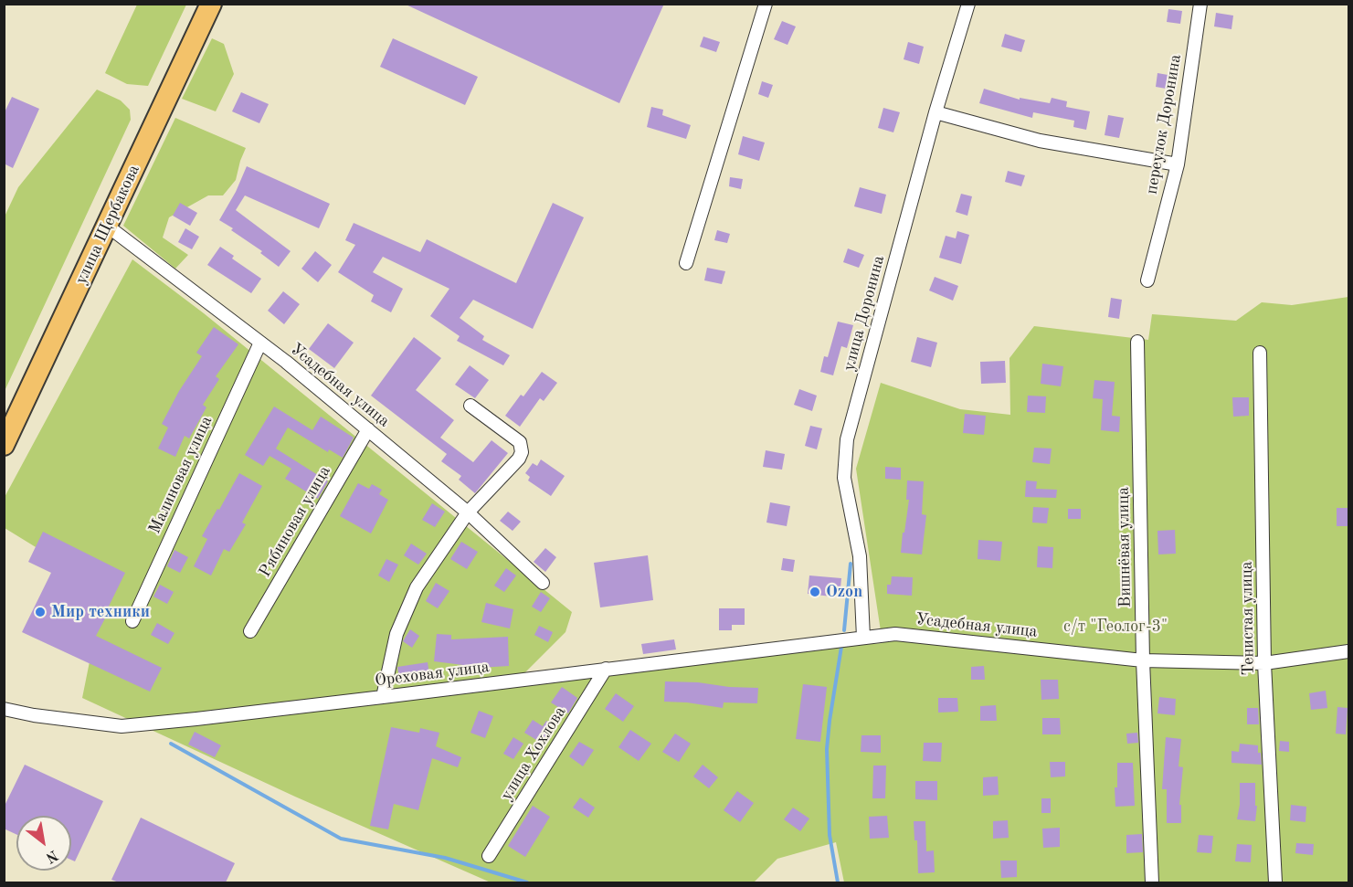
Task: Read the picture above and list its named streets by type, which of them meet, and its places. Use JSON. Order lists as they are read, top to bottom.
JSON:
{
  "streets": {
    "main road": ["улица Щербакова"],
    "street": [
      "переулок Доронина",
      "улица Доронина",
      "Усадебная улица",
      "Малиновая улица",
      "Рябиновая улица",
      "Вишнёвая улица",
      "Тенистая улица",
      "Ореховая улица",
      "улица Хохлова"
    ]
  },
  "crossings": [
    ["улица Щербакова", "Усадебная улица"],
    ["улица Доронина", "Усадебная улица"],
    ["улица Доронина", "Ореховая улица"],
    ["Усадебная улица", "Малиновая улица"],
    ["Усадебная улица", "Рябиновая улица"],
    ["Усадебная улица", "Вишнёвая улица"],
    ["Усадебная улица", "Тенистая улица"],
    ["Усадебная улица", "Ореховая улица"],
    ["Ореховая улица", "улица Хохлова"]
  ],
  "parks": ["с/т \"Геолог-3\""],
  "places": ["Ozon", "Мир техники"],
  "north": "bottom right"
}
